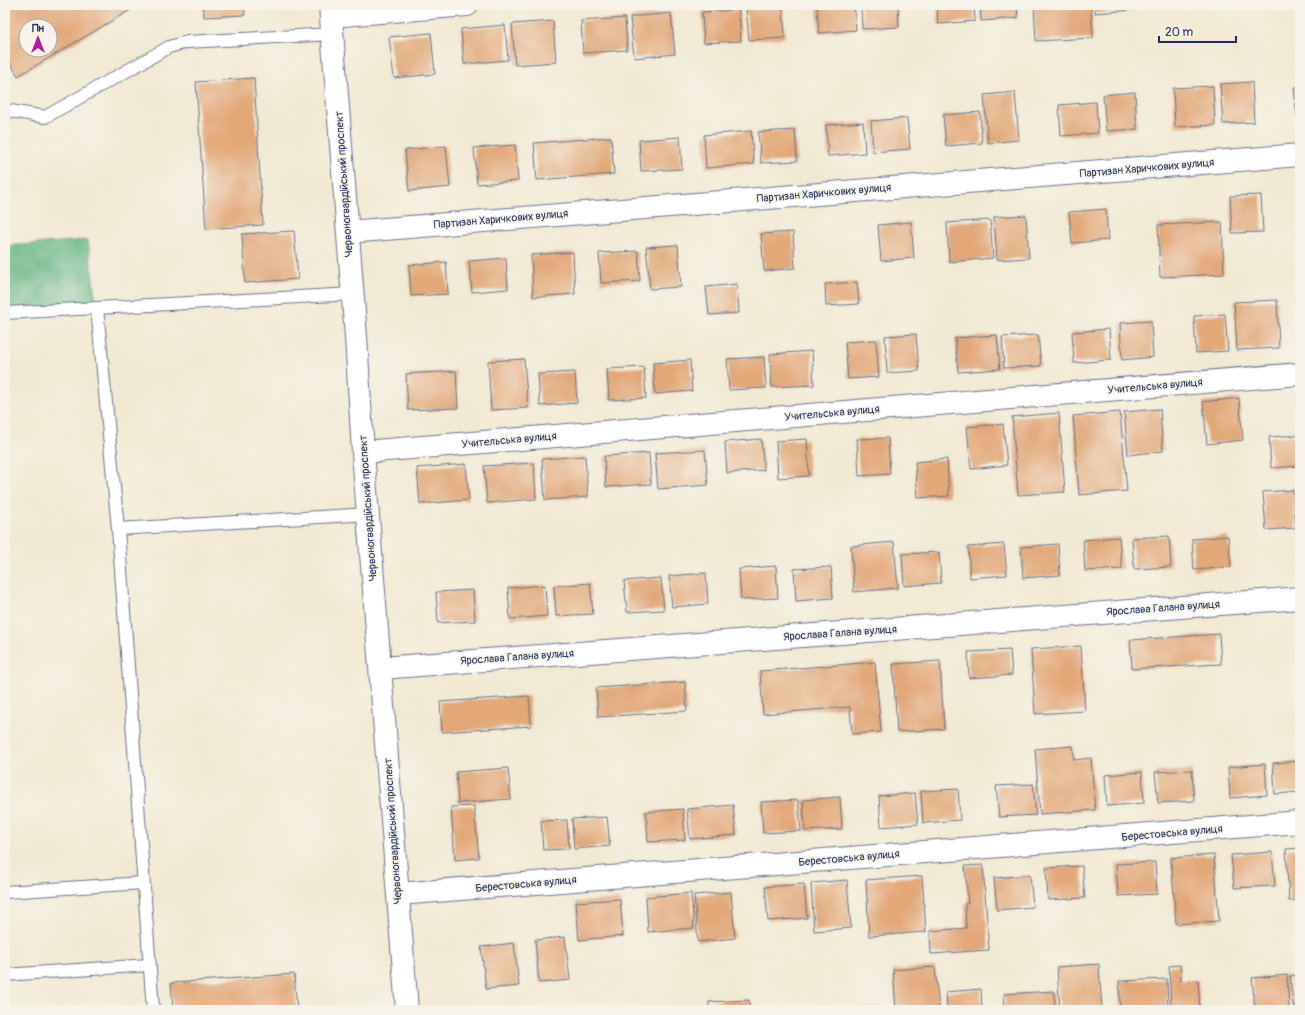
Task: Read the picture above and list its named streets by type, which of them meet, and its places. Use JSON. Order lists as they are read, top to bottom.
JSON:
{
  "streets": {
    "street": [
      "Партизан Харичкових вулиця",
      "Червоногвардійський проспект",
      "Учительська вулиця",
      "Ярослава Галана вулиця",
      "Берестовська вулиця"
    ]
  },
  "crossings": [
    ["Партизан Харичкових вулиця", "Червоногвардійський проспект"],
    ["Червоногвардійський проспект", "Учительська вулиця"],
    ["Червоногвардійський проспект", "Ярослава Галана вулиця"],
    ["Червоногвардійський проспект", "Берестовська вулиця"]
  ],
  "scale_bar": "20 m",
  "north": "top"
}
